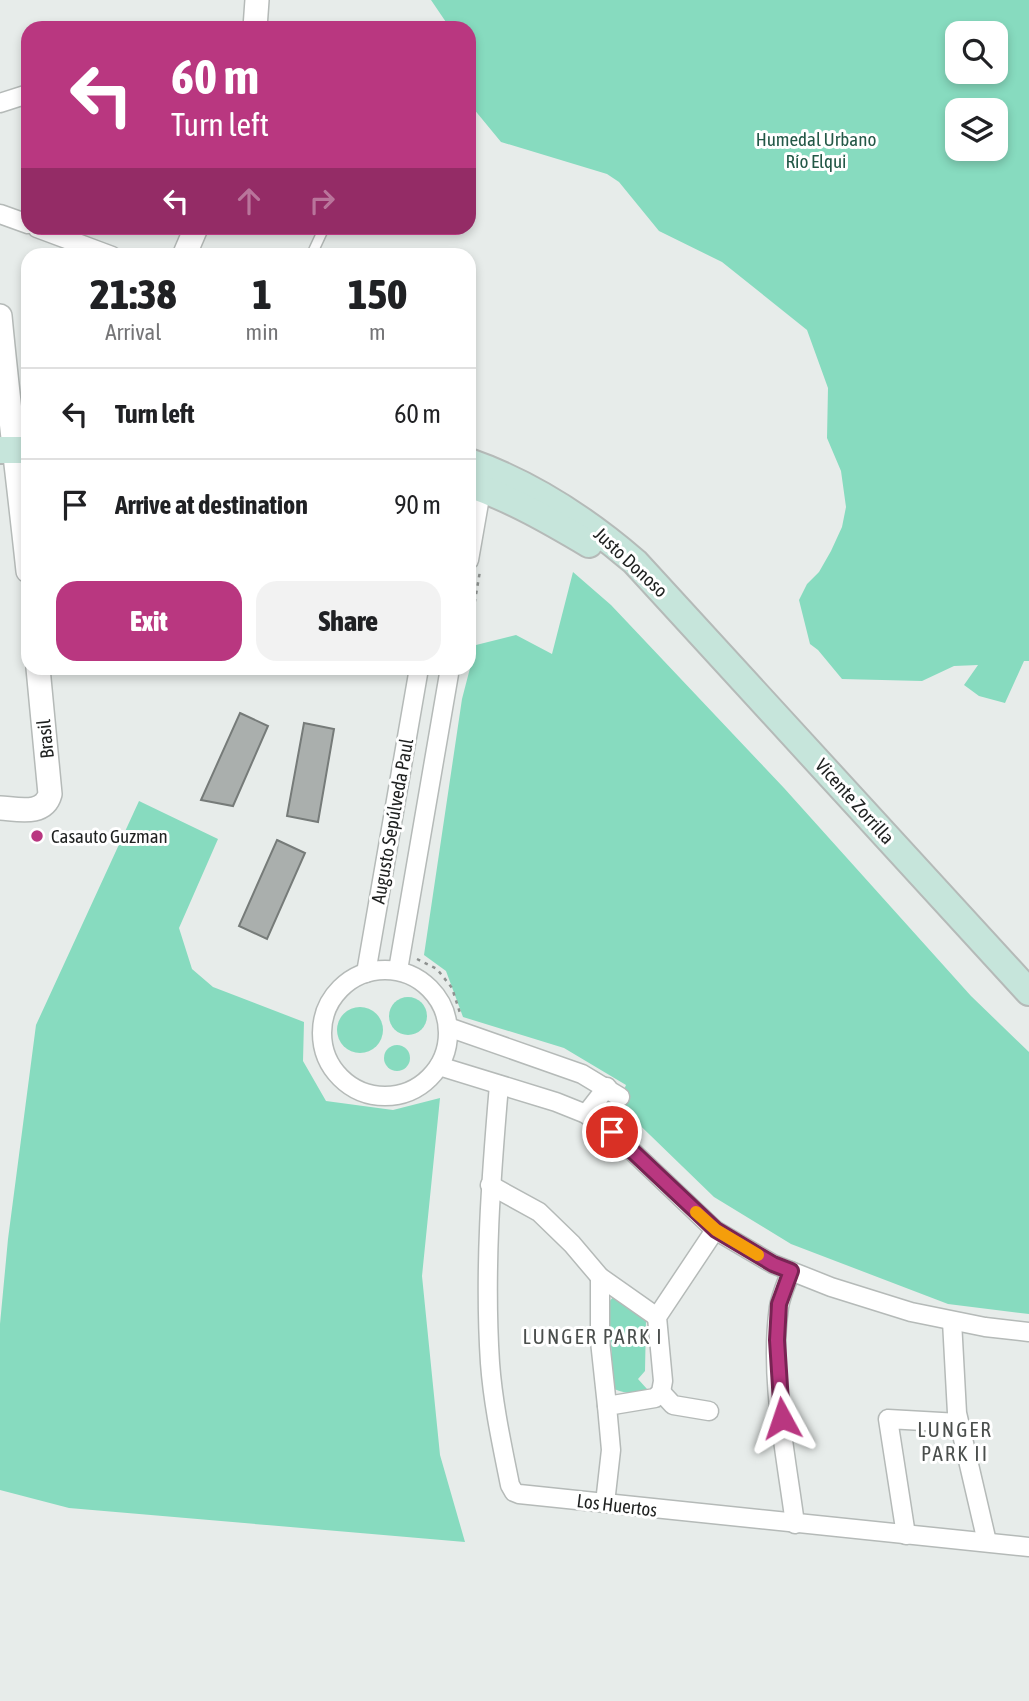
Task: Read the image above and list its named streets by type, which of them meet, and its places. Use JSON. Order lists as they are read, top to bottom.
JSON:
{
  "streets": {
    "main road": ["Justo Donoso", "Vicente Zorrilla"],
    "street": ["Brasil", "Augusto Sepúlveda Paul", "Los Huertos"]
  },
  "crossings": [
    ["Justo Donoso", "Vicente Zorrilla"]
  ],
  "districts": ["LUNGER PARK I", "LUNGER PARK II"],
  "parks": ["Humedal Urbano Río Elqui"],
  "places": ["Casauto Guzman"],
  "page": {
    "turn": ["60 m", "Turn left"],
    "eta": [
      "21:38",
      "Arrival",
      "1",
      "min",
      "150",
      "m"
    ],
    "list": [
      {
        "name": "Turn left",
        "value": "60 m"
      },
      {
        "name": "Arrive at destination",
        "value": "90 m"
      }
    ],
    "buttons": ["Exit", "Share"]
  }
}
